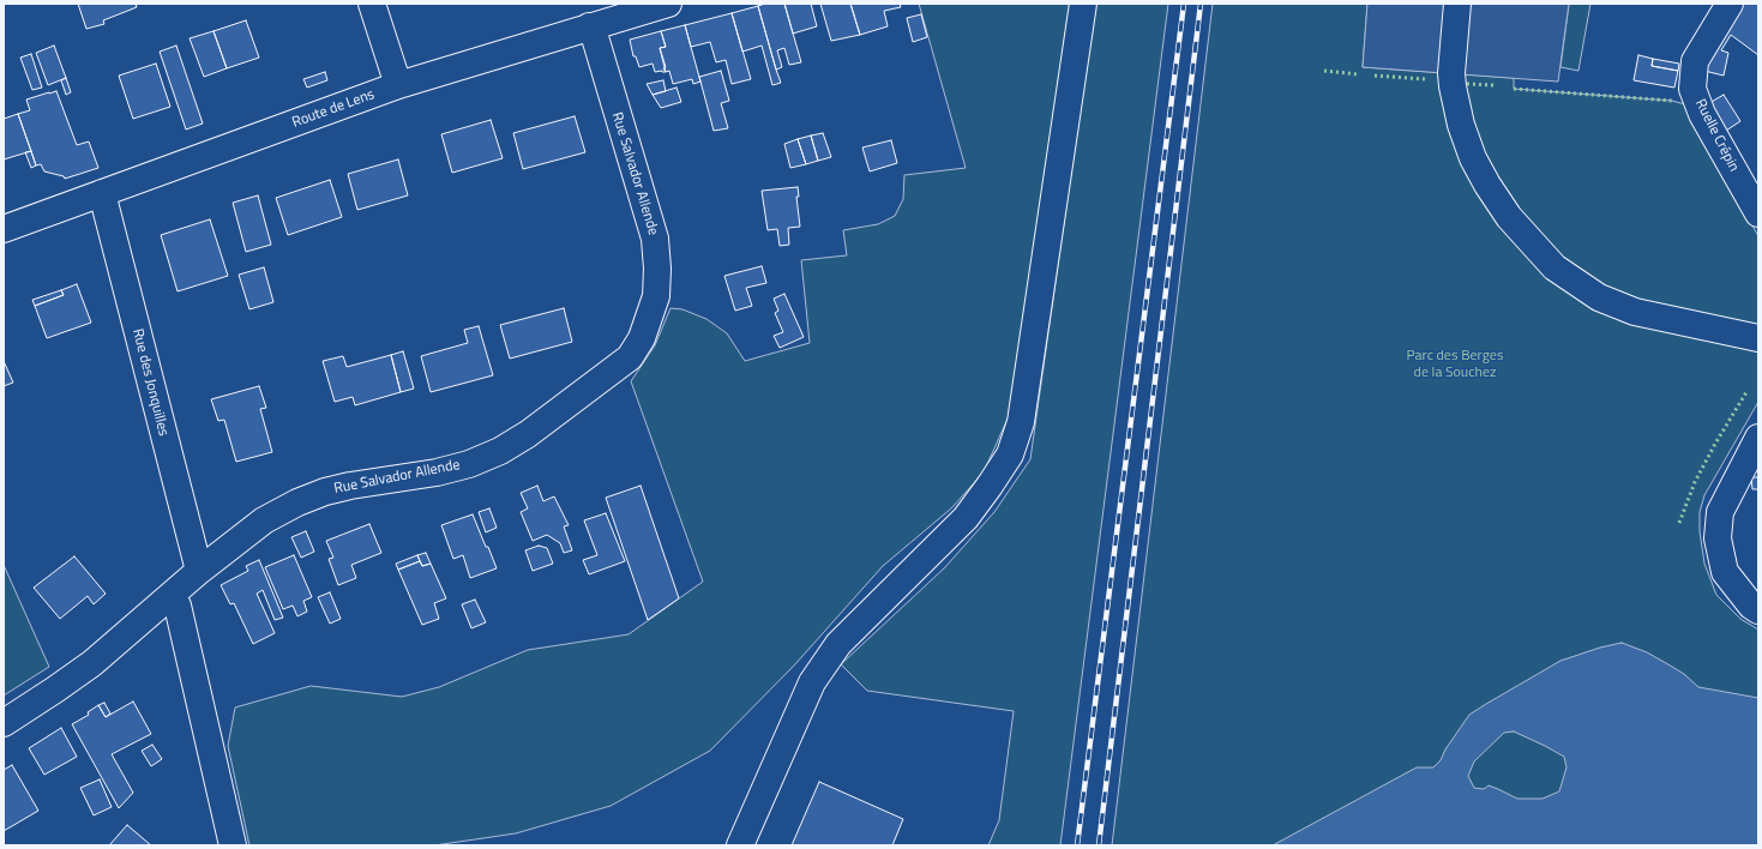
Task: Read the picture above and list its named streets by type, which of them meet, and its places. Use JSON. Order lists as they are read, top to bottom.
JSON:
{
  "streets": {
    "street": [
      "Route de Lens",
      "Ruelle Crépin",
      "Rue Salvador Allende",
      "Rue des Jonquilles"
    ]
  },
  "crossings": [
    ["Route de Lens", "Rue Salvador Allende"],
    ["Route de Lens", "Rue des Jonquilles"],
    ["Rue Salvador Allende", "Rue des Jonquilles"]
  ],
  "parks": ["Parc des Berges de la Souchez"]
}
